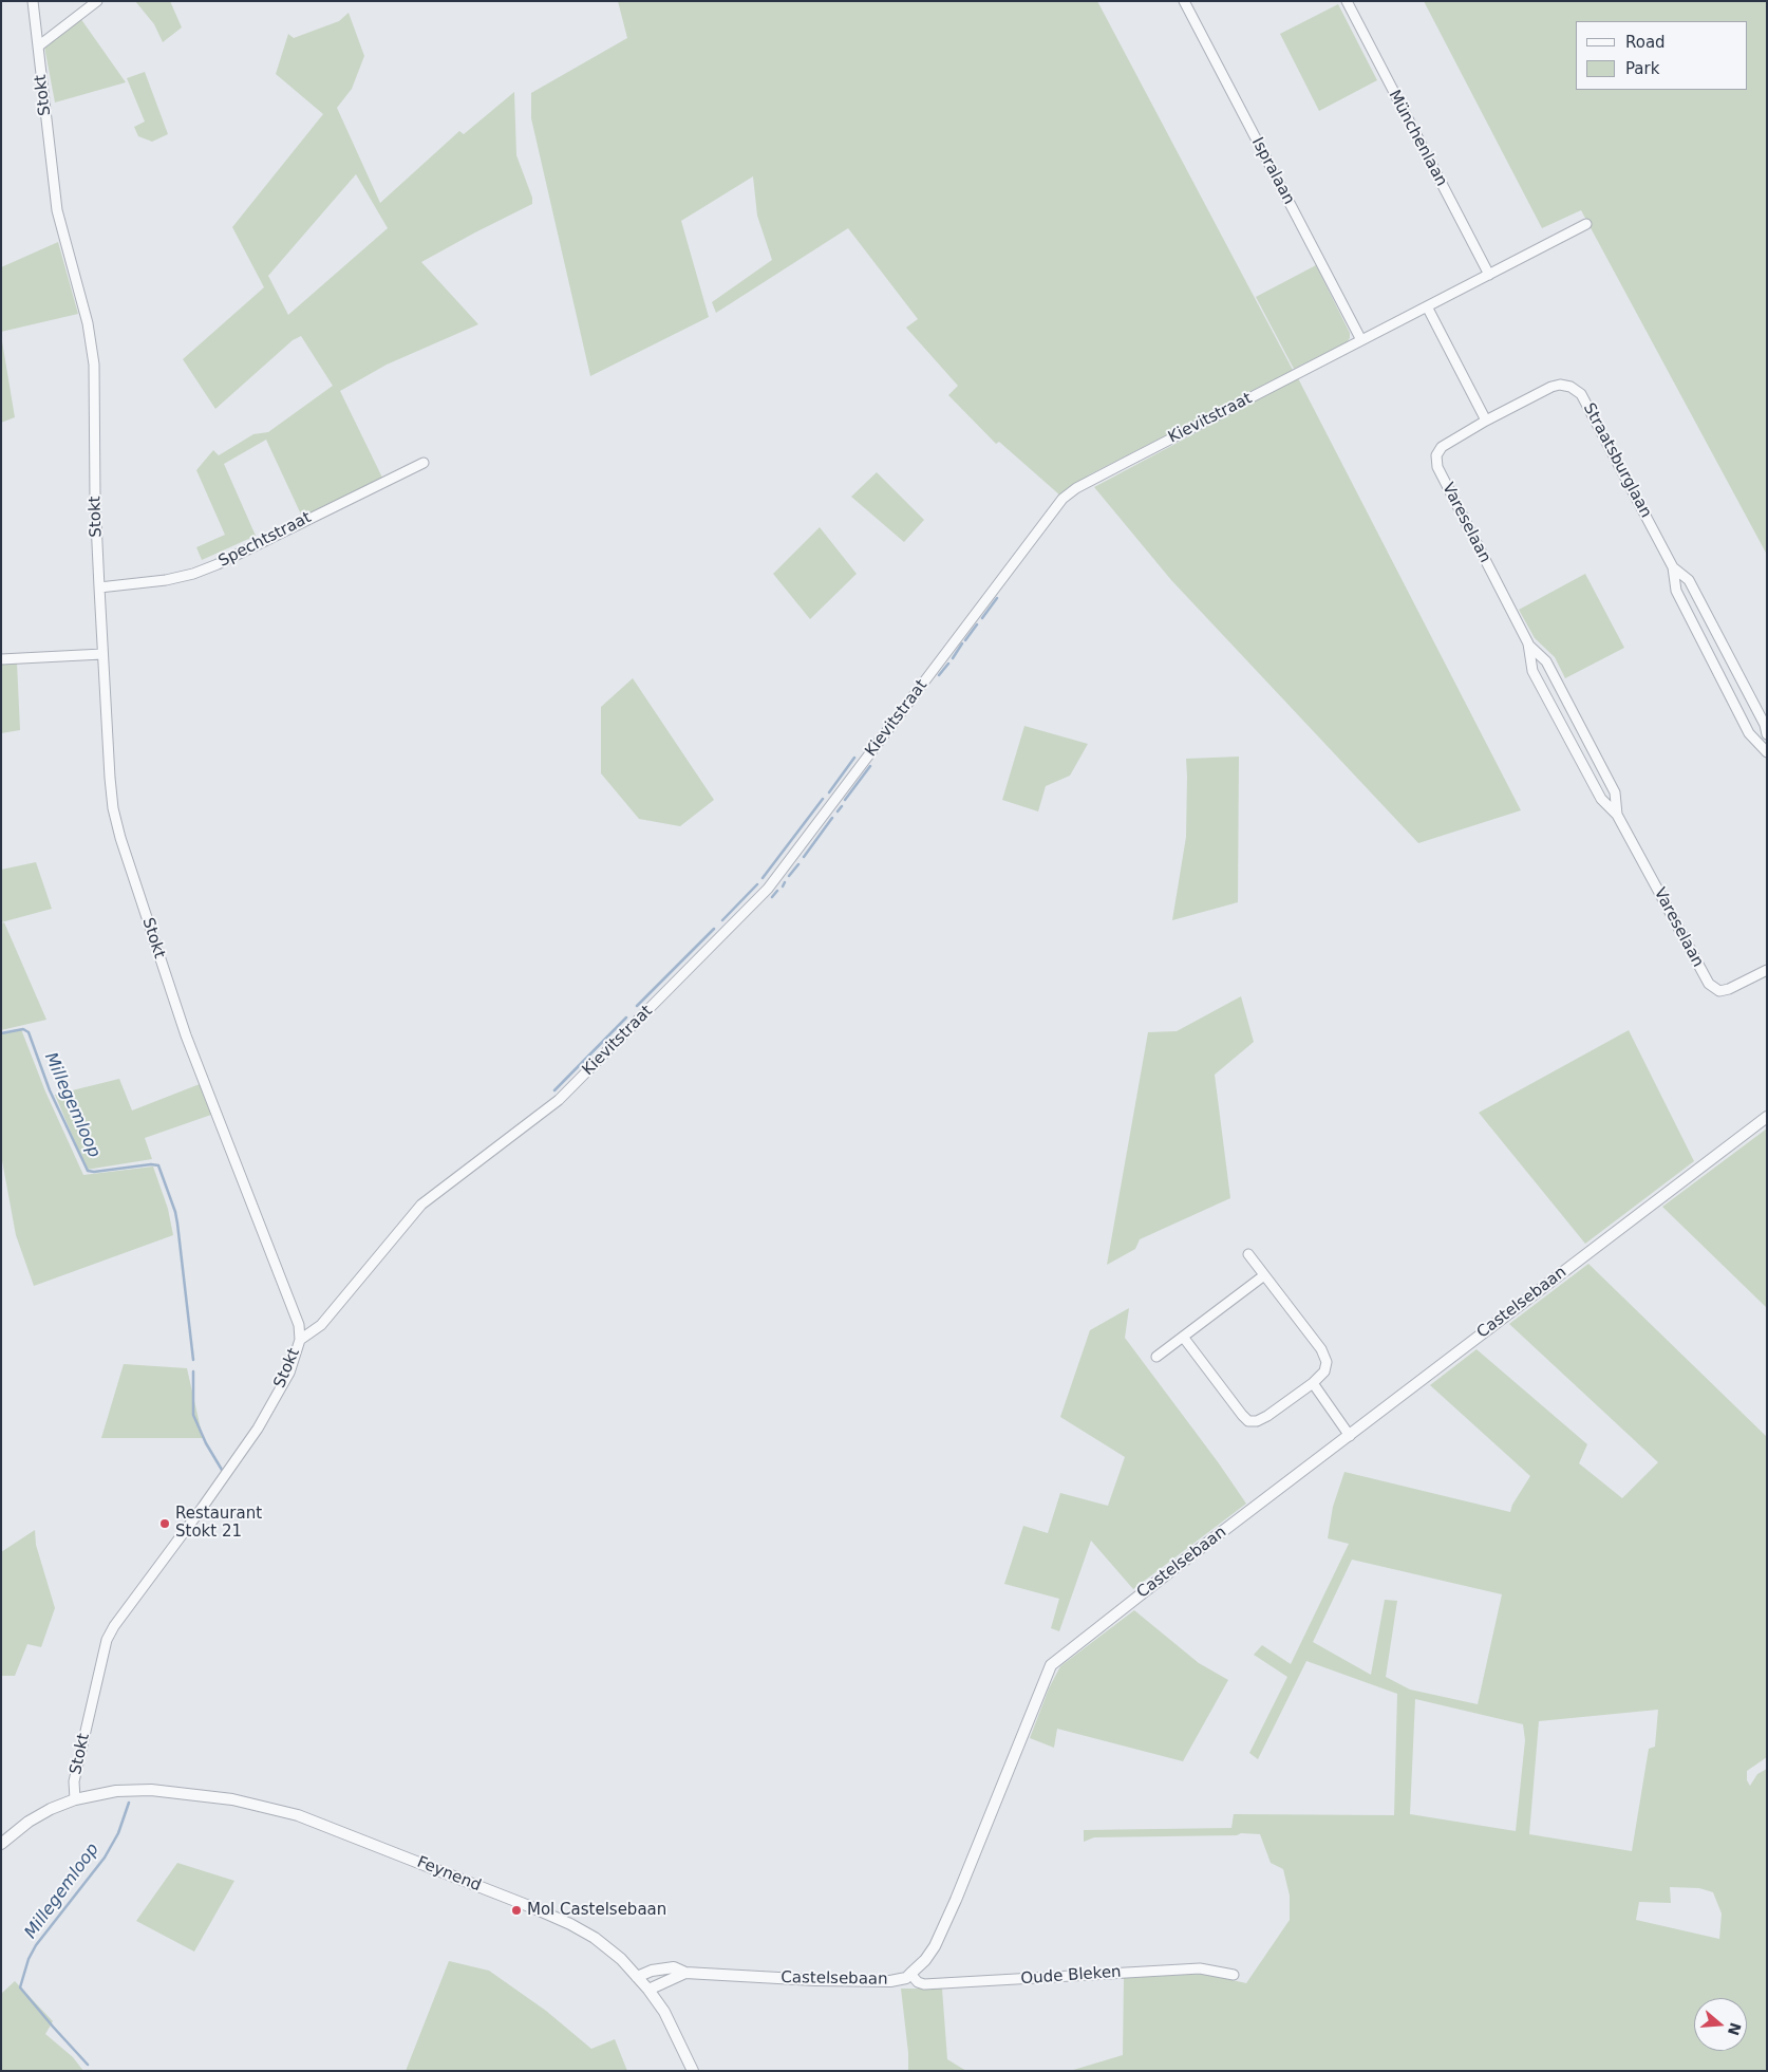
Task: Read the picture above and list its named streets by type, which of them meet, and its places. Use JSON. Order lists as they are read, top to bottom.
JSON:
{
  "streets": {
    "street": [
      "Stokt",
      "Münchenlaan",
      "Ispralaan",
      "Kievitstraat",
      "Straatsburglaan",
      "Vareselaan",
      "Spechtstraat",
      "Castelsebaan",
      "Feynend",
      "Oude Bleken"
    ]
  },
  "crossings": [
    ["Stokt", "Kievitstraat"],
    ["Stokt", "Spechtstraat"],
    ["Stokt", "Feynend"],
    ["Münchenlaan", "Kievitstraat"],
    ["Ispralaan", "Kievitstraat"],
    ["Straatsburglaan", "Vareselaan"],
    ["Castelsebaan", "Feynend"],
    ["Castelsebaan", "Oude Bleken"]
  ],
  "water": ["Millegemloop"],
  "places": ["Restaurant Stokt 21", "Mol Castelsebaan"],
  "legend": ["Road", "Park"],
  "north": "right"
}
